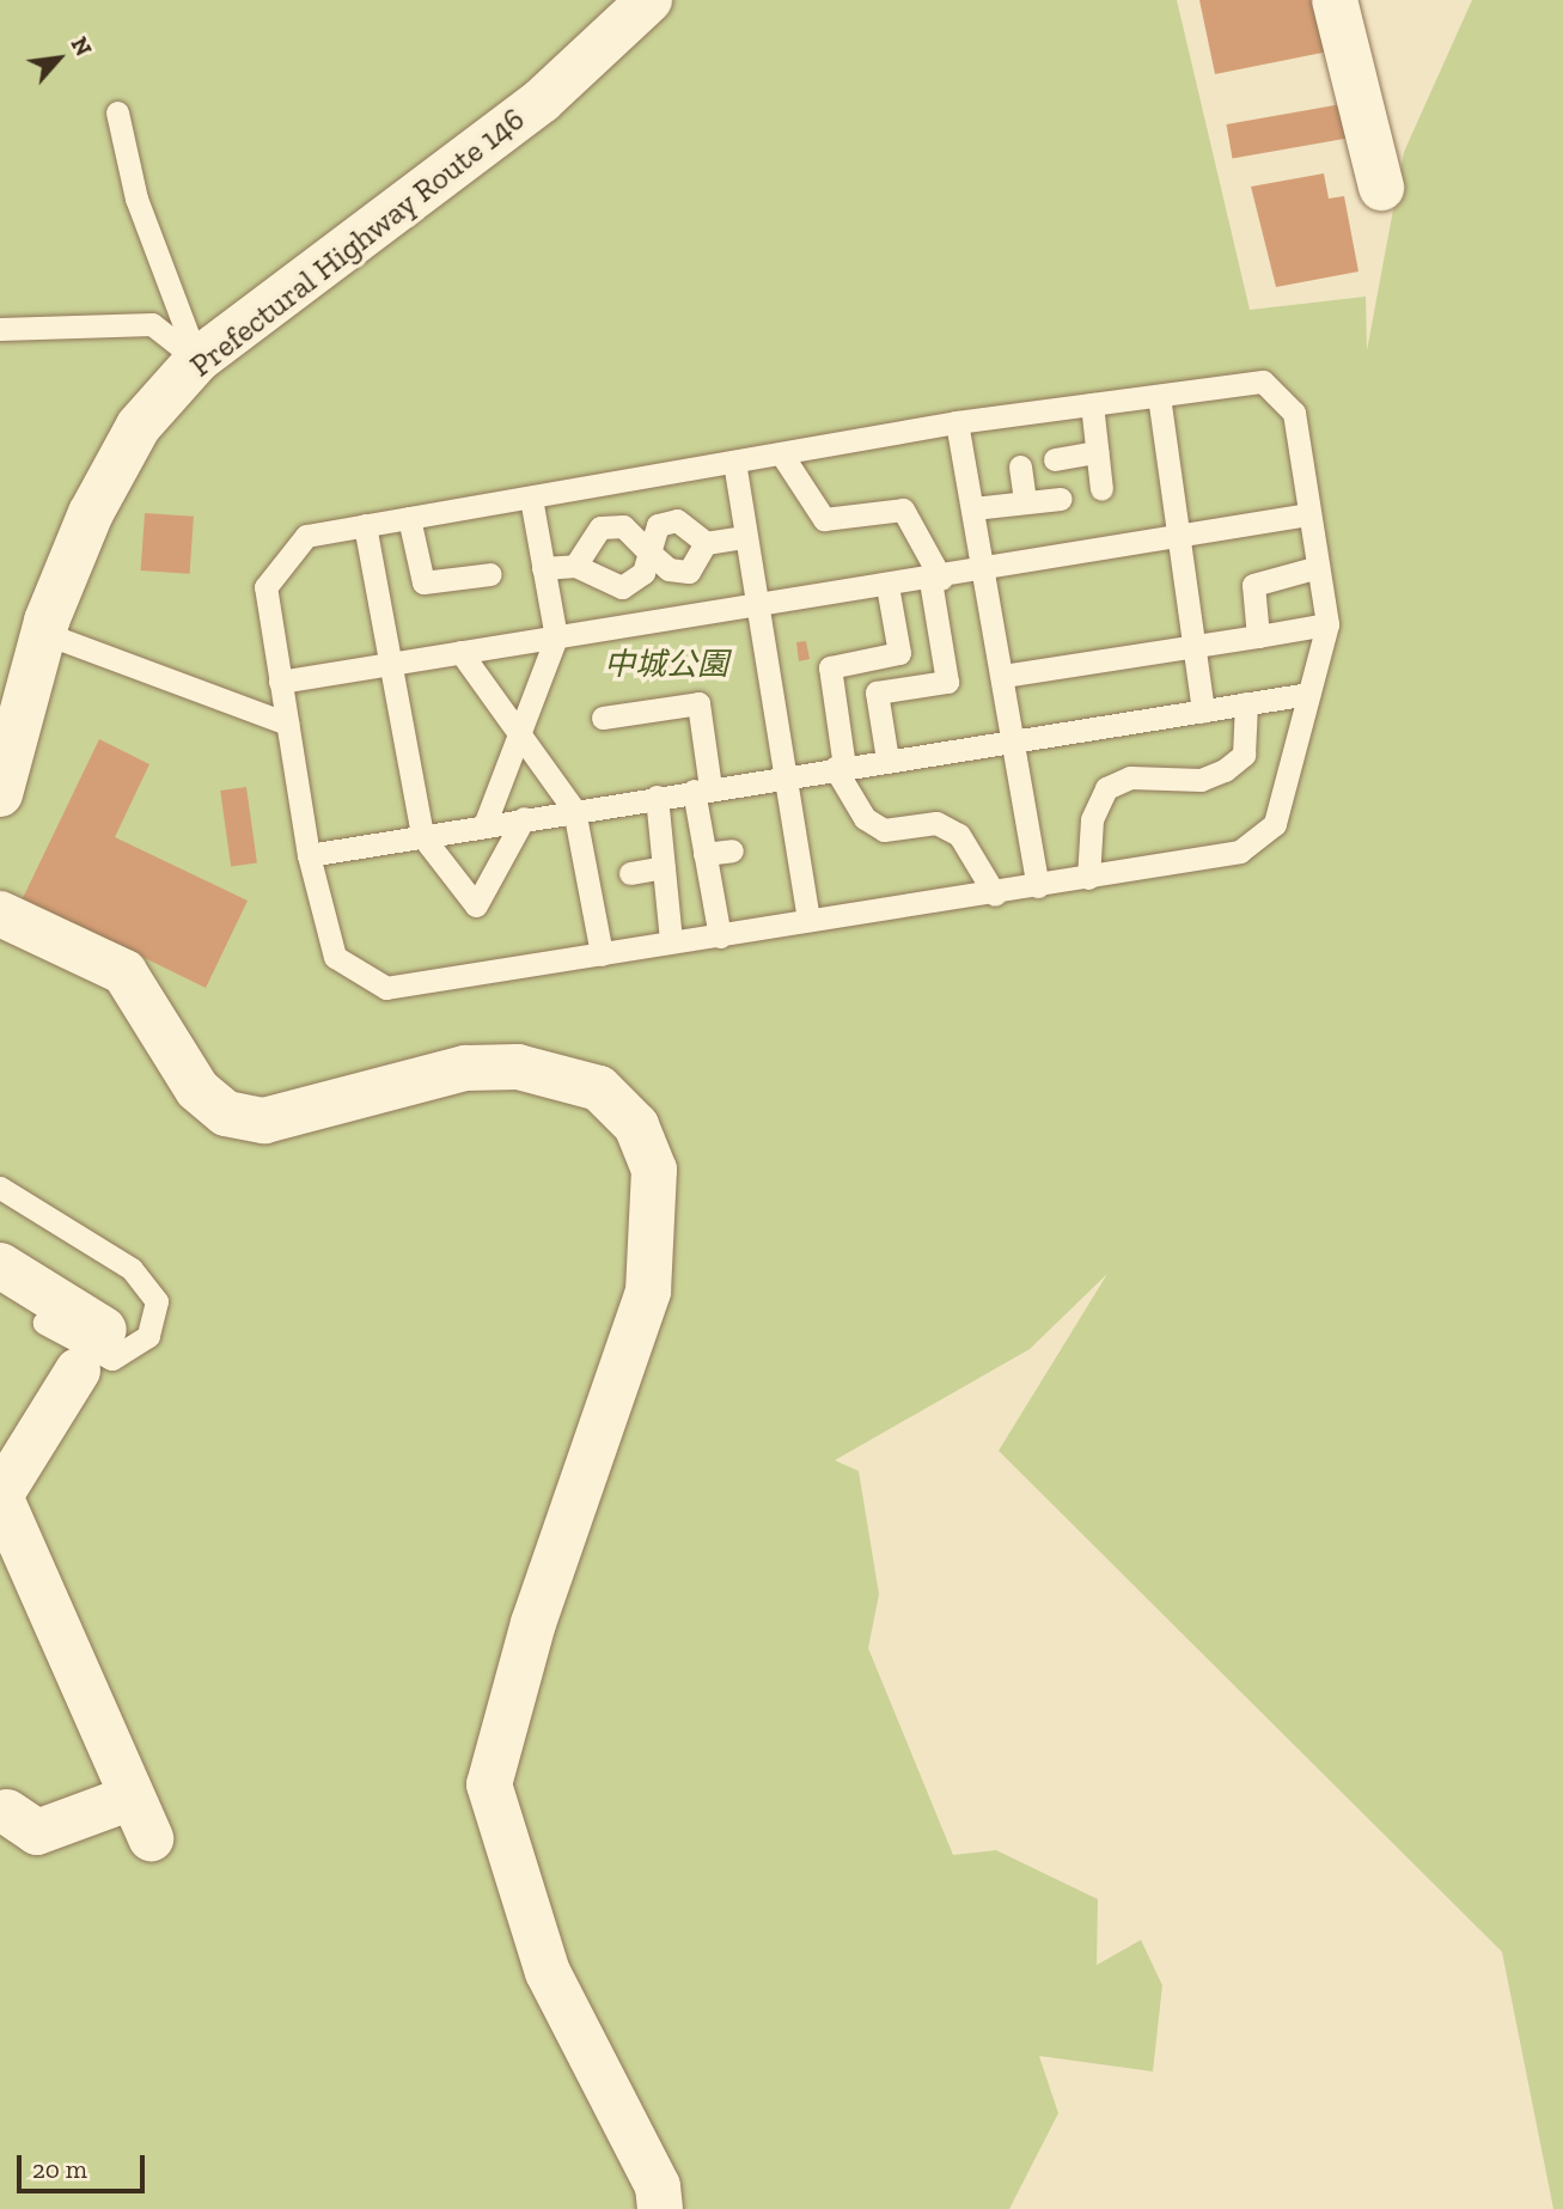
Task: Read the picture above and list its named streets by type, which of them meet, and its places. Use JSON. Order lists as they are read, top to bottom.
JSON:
{
  "streets": {
    "street": ["Prefectural Highway Route 146"]
  },
  "parks": ["中城公園"],
  "scale_bar": "20 m",
  "north": "top right"
}
